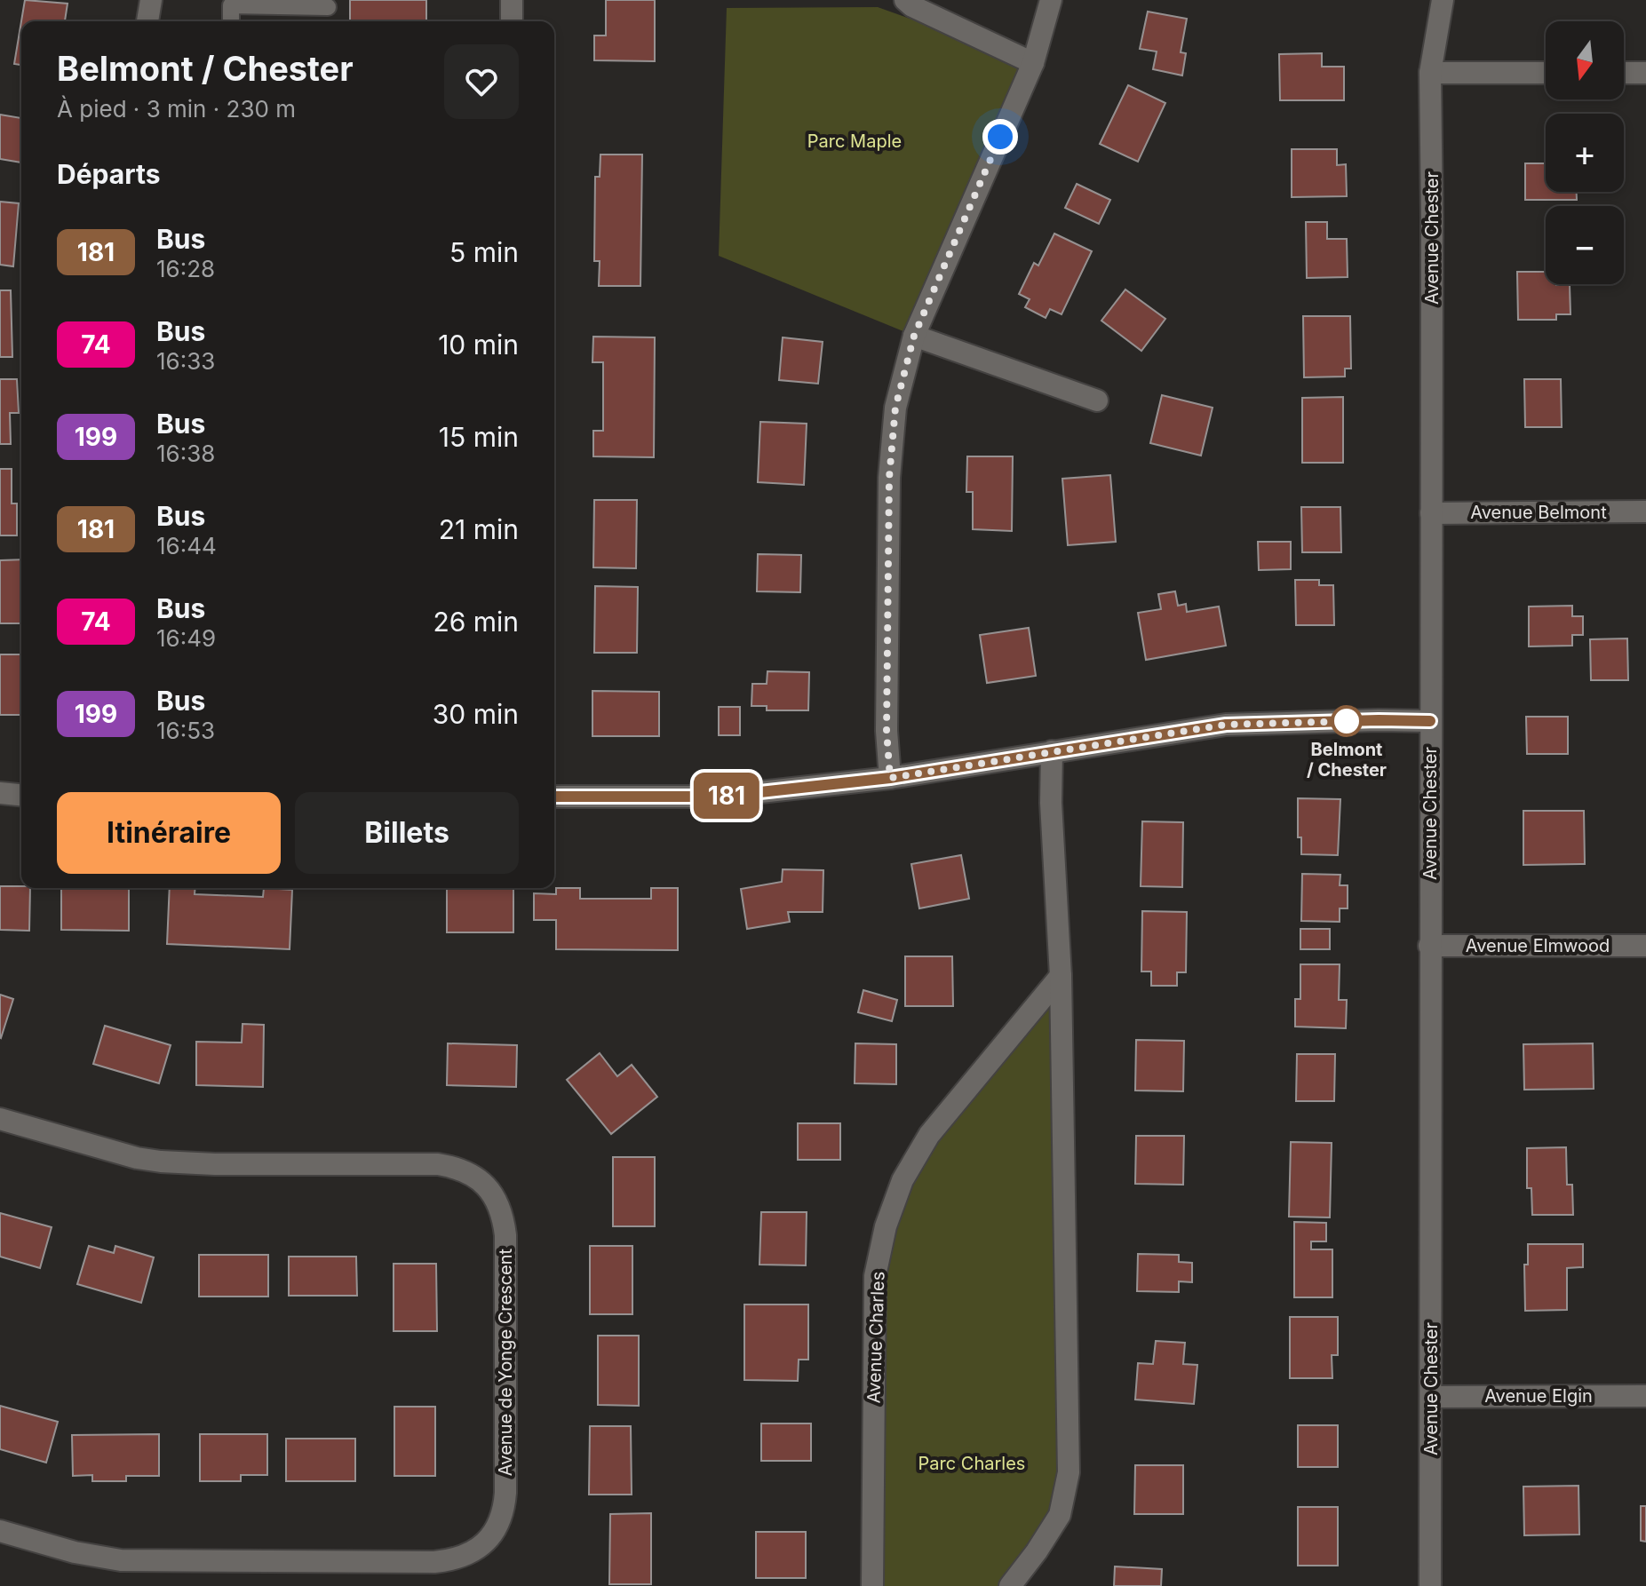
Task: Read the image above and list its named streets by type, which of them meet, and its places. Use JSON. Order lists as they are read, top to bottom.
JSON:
{
  "streets": {
    "street": [
      "Avenue Chester",
      "Avenue Belmont",
      "Avenue Elmwood",
      "Avenue Charles",
      "Avenue de Yonge Crescent",
      "Avenue Elgin"
    ]
  },
  "crossings": [
    ["Avenue Chester", "Avenue Belmont"],
    ["Avenue Chester", "Avenue Elmwood"],
    ["Avenue Chester", "Avenue Elgin"]
  ],
  "parks": ["Parc Maple", "Parc Charles"],
  "places": ["Belmont / Chester"],
  "lines": ["bus line 181"],
  "north": "bottom",
  "page": {
    "on_map": "181",
    "map_buttons": ["+", "−"],
    "heading": [
      ["Belmont / Chester", "À pied · 3 min · 230 m"],
      "Départs"
    ],
    "list": [
      {
        "mark": "181",
        "name": "Bus",
        "note": "16:28",
        "value": "5 min"
      },
      {
        "mark": "74",
        "name": "Bus",
        "note": "16:33",
        "value": "10 min"
      },
      {
        "mark": "199",
        "name": "Bus",
        "note": "16:38",
        "value": "15 min"
      },
      {
        "mark": "181",
        "name": "Bus",
        "note": "16:44",
        "value": "21 min"
      },
      {
        "mark": "74",
        "name": "Bus",
        "note": "16:49",
        "value": "26 min"
      },
      {
        "mark": "199",
        "name": "Bus",
        "note": "16:53",
        "value": "30 min"
      }
    ],
    "buttons": ["Itinéraire", "Billets"]
  }
}
